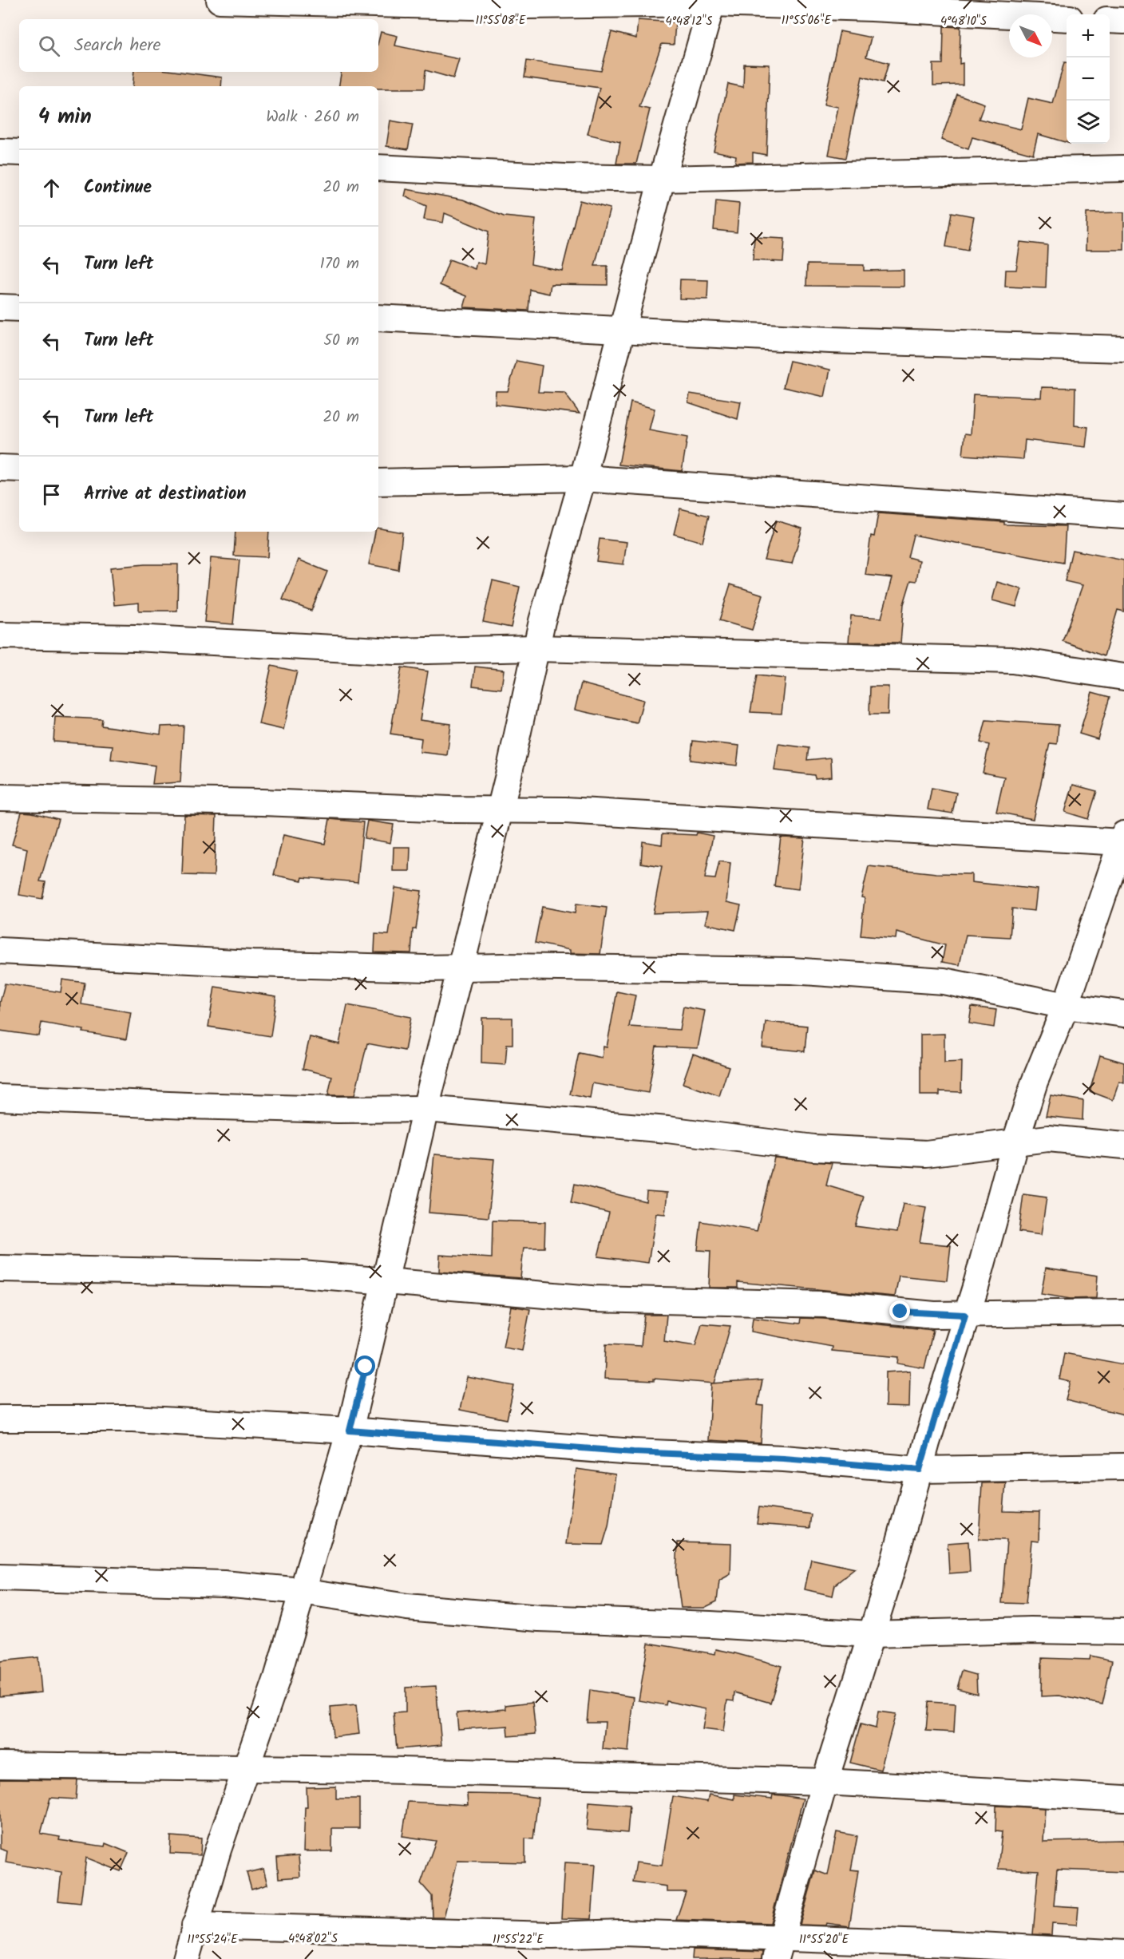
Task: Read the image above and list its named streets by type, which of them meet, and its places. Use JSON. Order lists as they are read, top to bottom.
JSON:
{
  "north": "bottom right",
  "page": {
    "map_buttons": ["+", "−"],
    "search": "Search here",
    "heading": ["4 min", "Walk · 260 m"],
    "list": [
      ["Continue", "20 m"],
      ["Turn left", "170 m"],
      ["Turn left", "50 m"],
      ["Turn left", "20 m"],
      "Arrive at destination"
    ]
  },
  "coordinates": [
    "11°55'08\"E",
    "11°55'06\"E",
    "4°48'12\"S",
    "4°48'10\"S",
    "4°48'02\"S",
    "11°55'24\"E",
    "11°55'22\"E",
    "11°55'20\"E"
  ]
}
